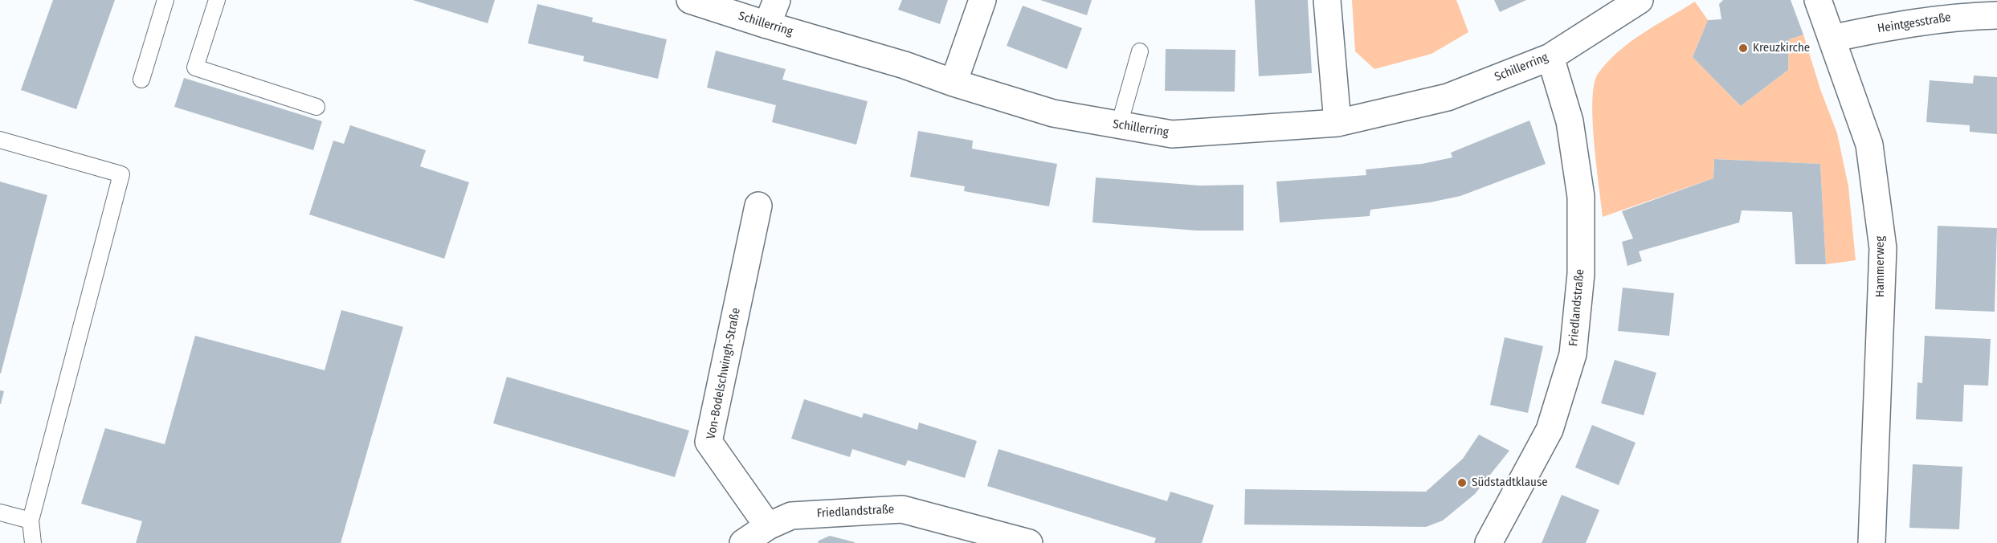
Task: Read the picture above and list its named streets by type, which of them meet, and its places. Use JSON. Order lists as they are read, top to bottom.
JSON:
{
  "streets": {
    "street": [
      "Heintgesstraße",
      "Schillerring",
      "Hammerweg",
      "Friedlandstraße",
      "Von-Bodelschwingh-Straße"
    ]
  },
  "crossings": [
    ["Heintgesstraße", "Hammerweg"],
    ["Schillerring", "Friedlandstraße"],
    ["Friedlandstraße", "Von-Bodelschwingh-Straße"]
  ],
  "places": ["Kreuzkirche", "Südstadtklause"]
}
